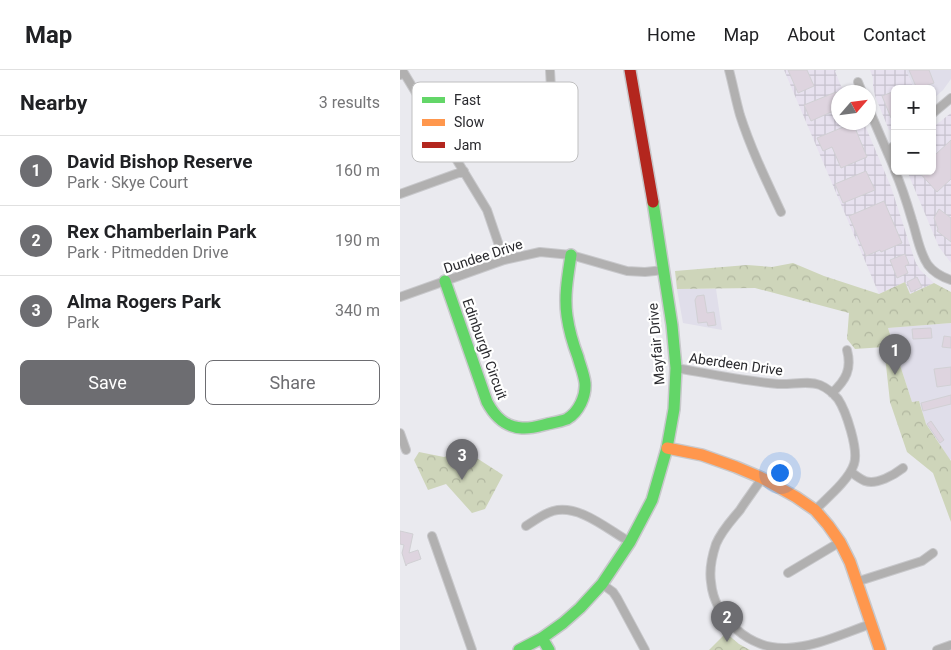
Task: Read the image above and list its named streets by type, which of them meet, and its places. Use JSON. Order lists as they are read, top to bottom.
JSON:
{
  "streets": {
    "street": [
      "Dundee Drive",
      "Mayfair Drive",
      "Edinburgh Circuit",
      "Aberdeen Drive"
    ]
  },
  "crossings": [
    ["Dundee Drive", "Mayfair Drive"],
    ["Dundee Drive", "Edinburgh Circuit"],
    ["Mayfair Drive", "Aberdeen Drive"]
  ],
  "legend": ["Fast", "Slow", "Jam"],
  "north": "top right",
  "page": {
    "header": "Map",
    "nav": [
      "Home",
      "Map",
      "About",
      "Contact"
    ],
    "heading": ["Nearby", "3 results"],
    "map_buttons": ["+", "−"],
    "list": [
      {
        "mark": "1",
        "name": "David Bishop Reserve",
        "note": "Park · Skye Court",
        "value": "160 m"
      },
      {
        "mark": "2",
        "name": "Rex Chamberlain Park",
        "note": "Park · Pitmedden Drive",
        "value": "190 m"
      },
      {
        "mark": "3",
        "name": "Alma Rogers Park",
        "note": "Park",
        "value": "340 m"
      }
    ],
    "pins": ["1", "3", "2"],
    "buttons": ["Save", "Share"]
  }
}
